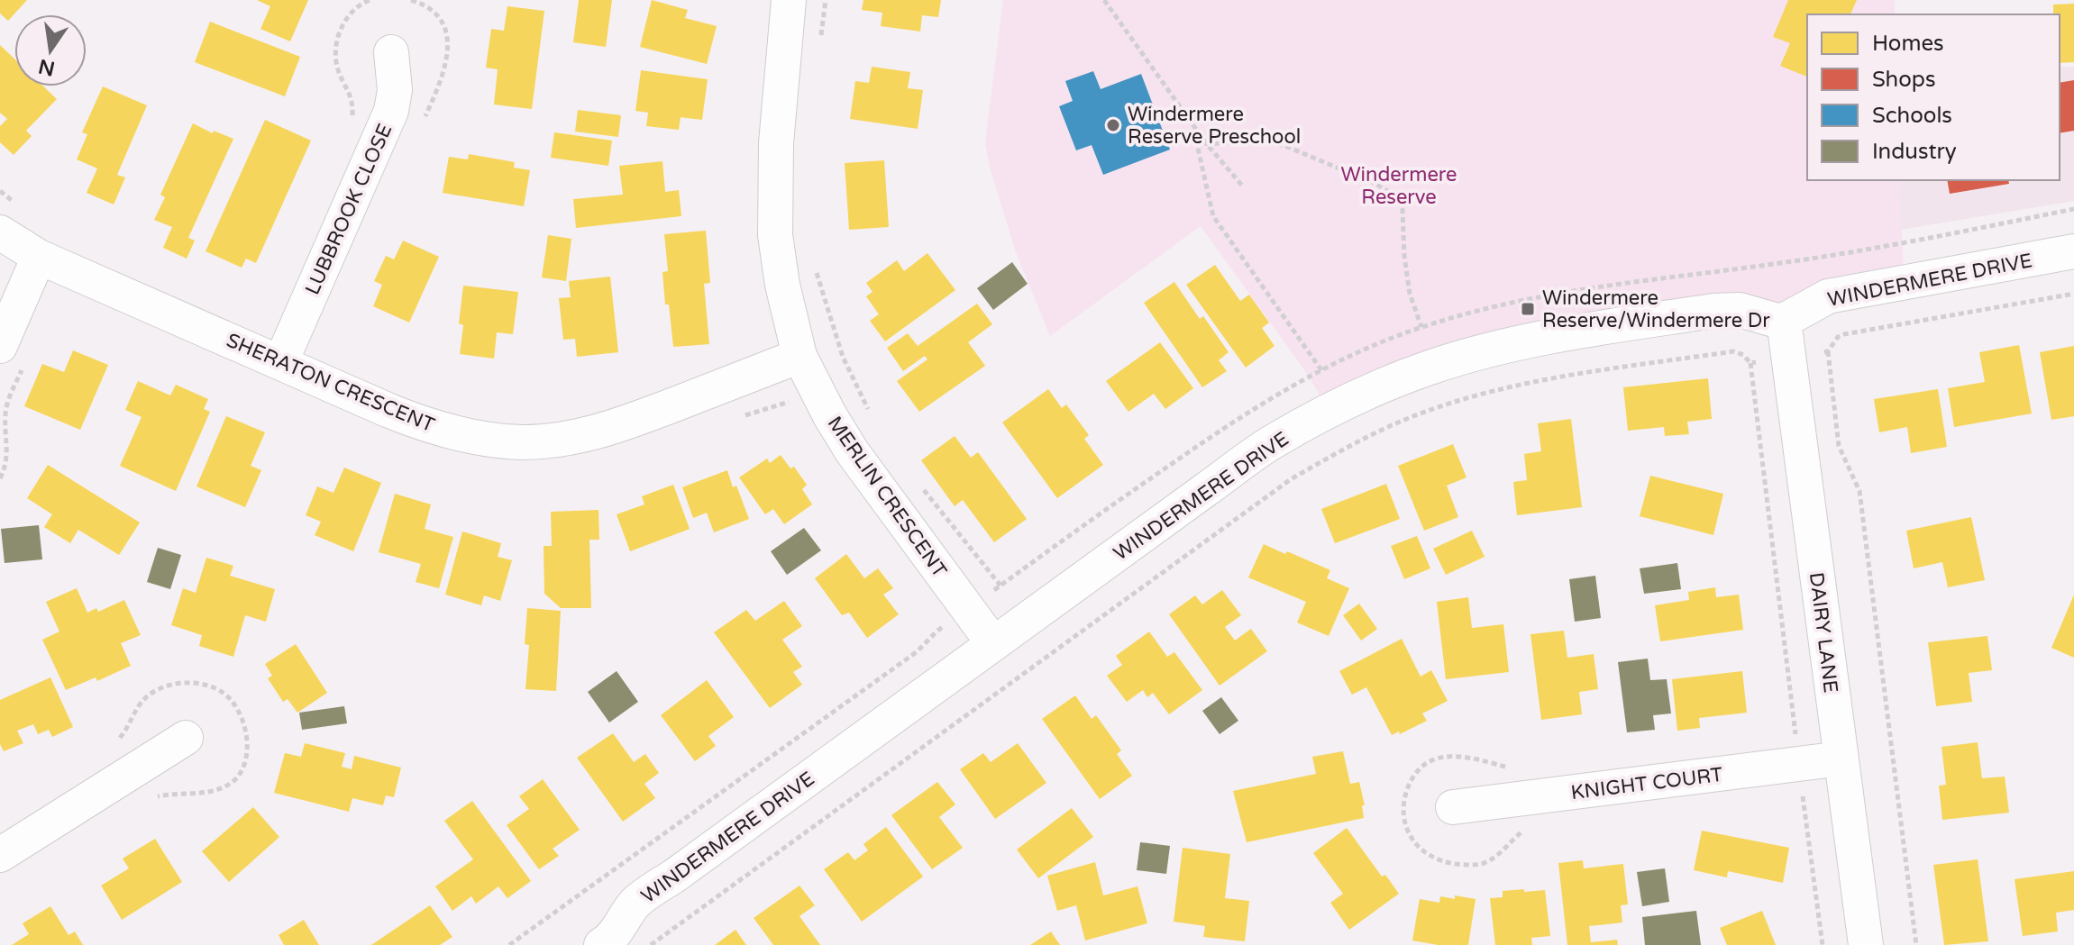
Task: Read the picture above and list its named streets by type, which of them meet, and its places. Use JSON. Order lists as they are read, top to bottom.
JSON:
{
  "streets": {
    "street": [
      "LUBBROOK CLOSE",
      "WINDERMERE DRIVE",
      "SHERATON CRESCENT",
      "MERLIN CRESCENT",
      "DAIRY LANE",
      "KNIGHT COURT"
    ]
  },
  "crossings": [
    ["LUBBROOK CLOSE", "SHERATON CRESCENT"],
    ["WINDERMERE DRIVE", "MERLIN CRESCENT"],
    ["WINDERMERE DRIVE", "DAIRY LANE"],
    ["SHERATON CRESCENT", "MERLIN CRESCENT"],
    ["DAIRY LANE", "KNIGHT COURT"]
  ],
  "parks": ["Windermere Reserve"],
  "places": {
    "other": ["Windermere Reserve Preschool"],
    "transit": ["Windermere Reserve/Windermere Dr"]
  },
  "legend": [
    "Homes",
    "Shops",
    "Schools",
    "Industry"
  ],
  "north": "bottom"
}
